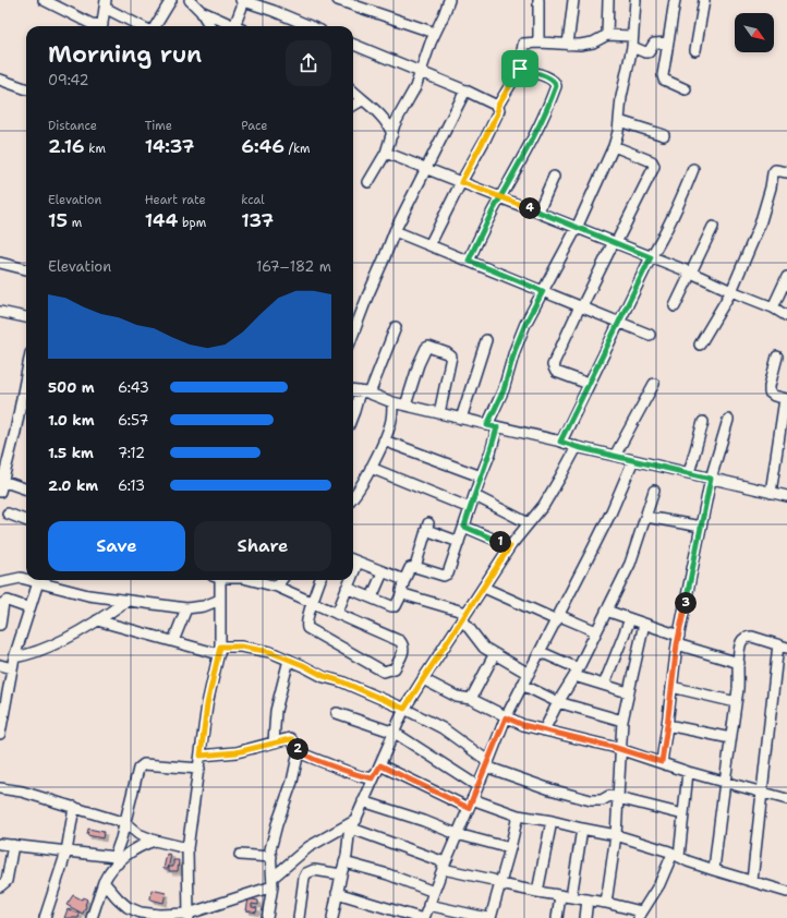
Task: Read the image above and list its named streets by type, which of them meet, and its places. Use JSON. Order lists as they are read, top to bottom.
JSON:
{
  "north": "bottom right",
  "page": {
    "heading": ["Morning run", "09:42"],
    "stats": [
      ["Distance", "2.16 km"],
      ["Time", "14:37"],
      ["Pace", "6:46 /km"],
      ["Elevation", "15 m"],
      ["Heart rate", "144 bpm"],
      ["kcal", "137"]
    ],
    "pins": [
      "4",
      "1",
      "3",
      "2"
    ],
    "chart": ["Elevation", "167–182 m"],
    "list": [
      {
        "name": "500 m",
        "note": "6:43"
      },
      {
        "name": "1.0 km",
        "note": "6:57"
      },
      {
        "name": "1.5 km",
        "note": "7:12"
      },
      {
        "name": "2.0 km",
        "note": "6:13"
      }
    ],
    "buttons": ["Save", "Share"]
  }
}
